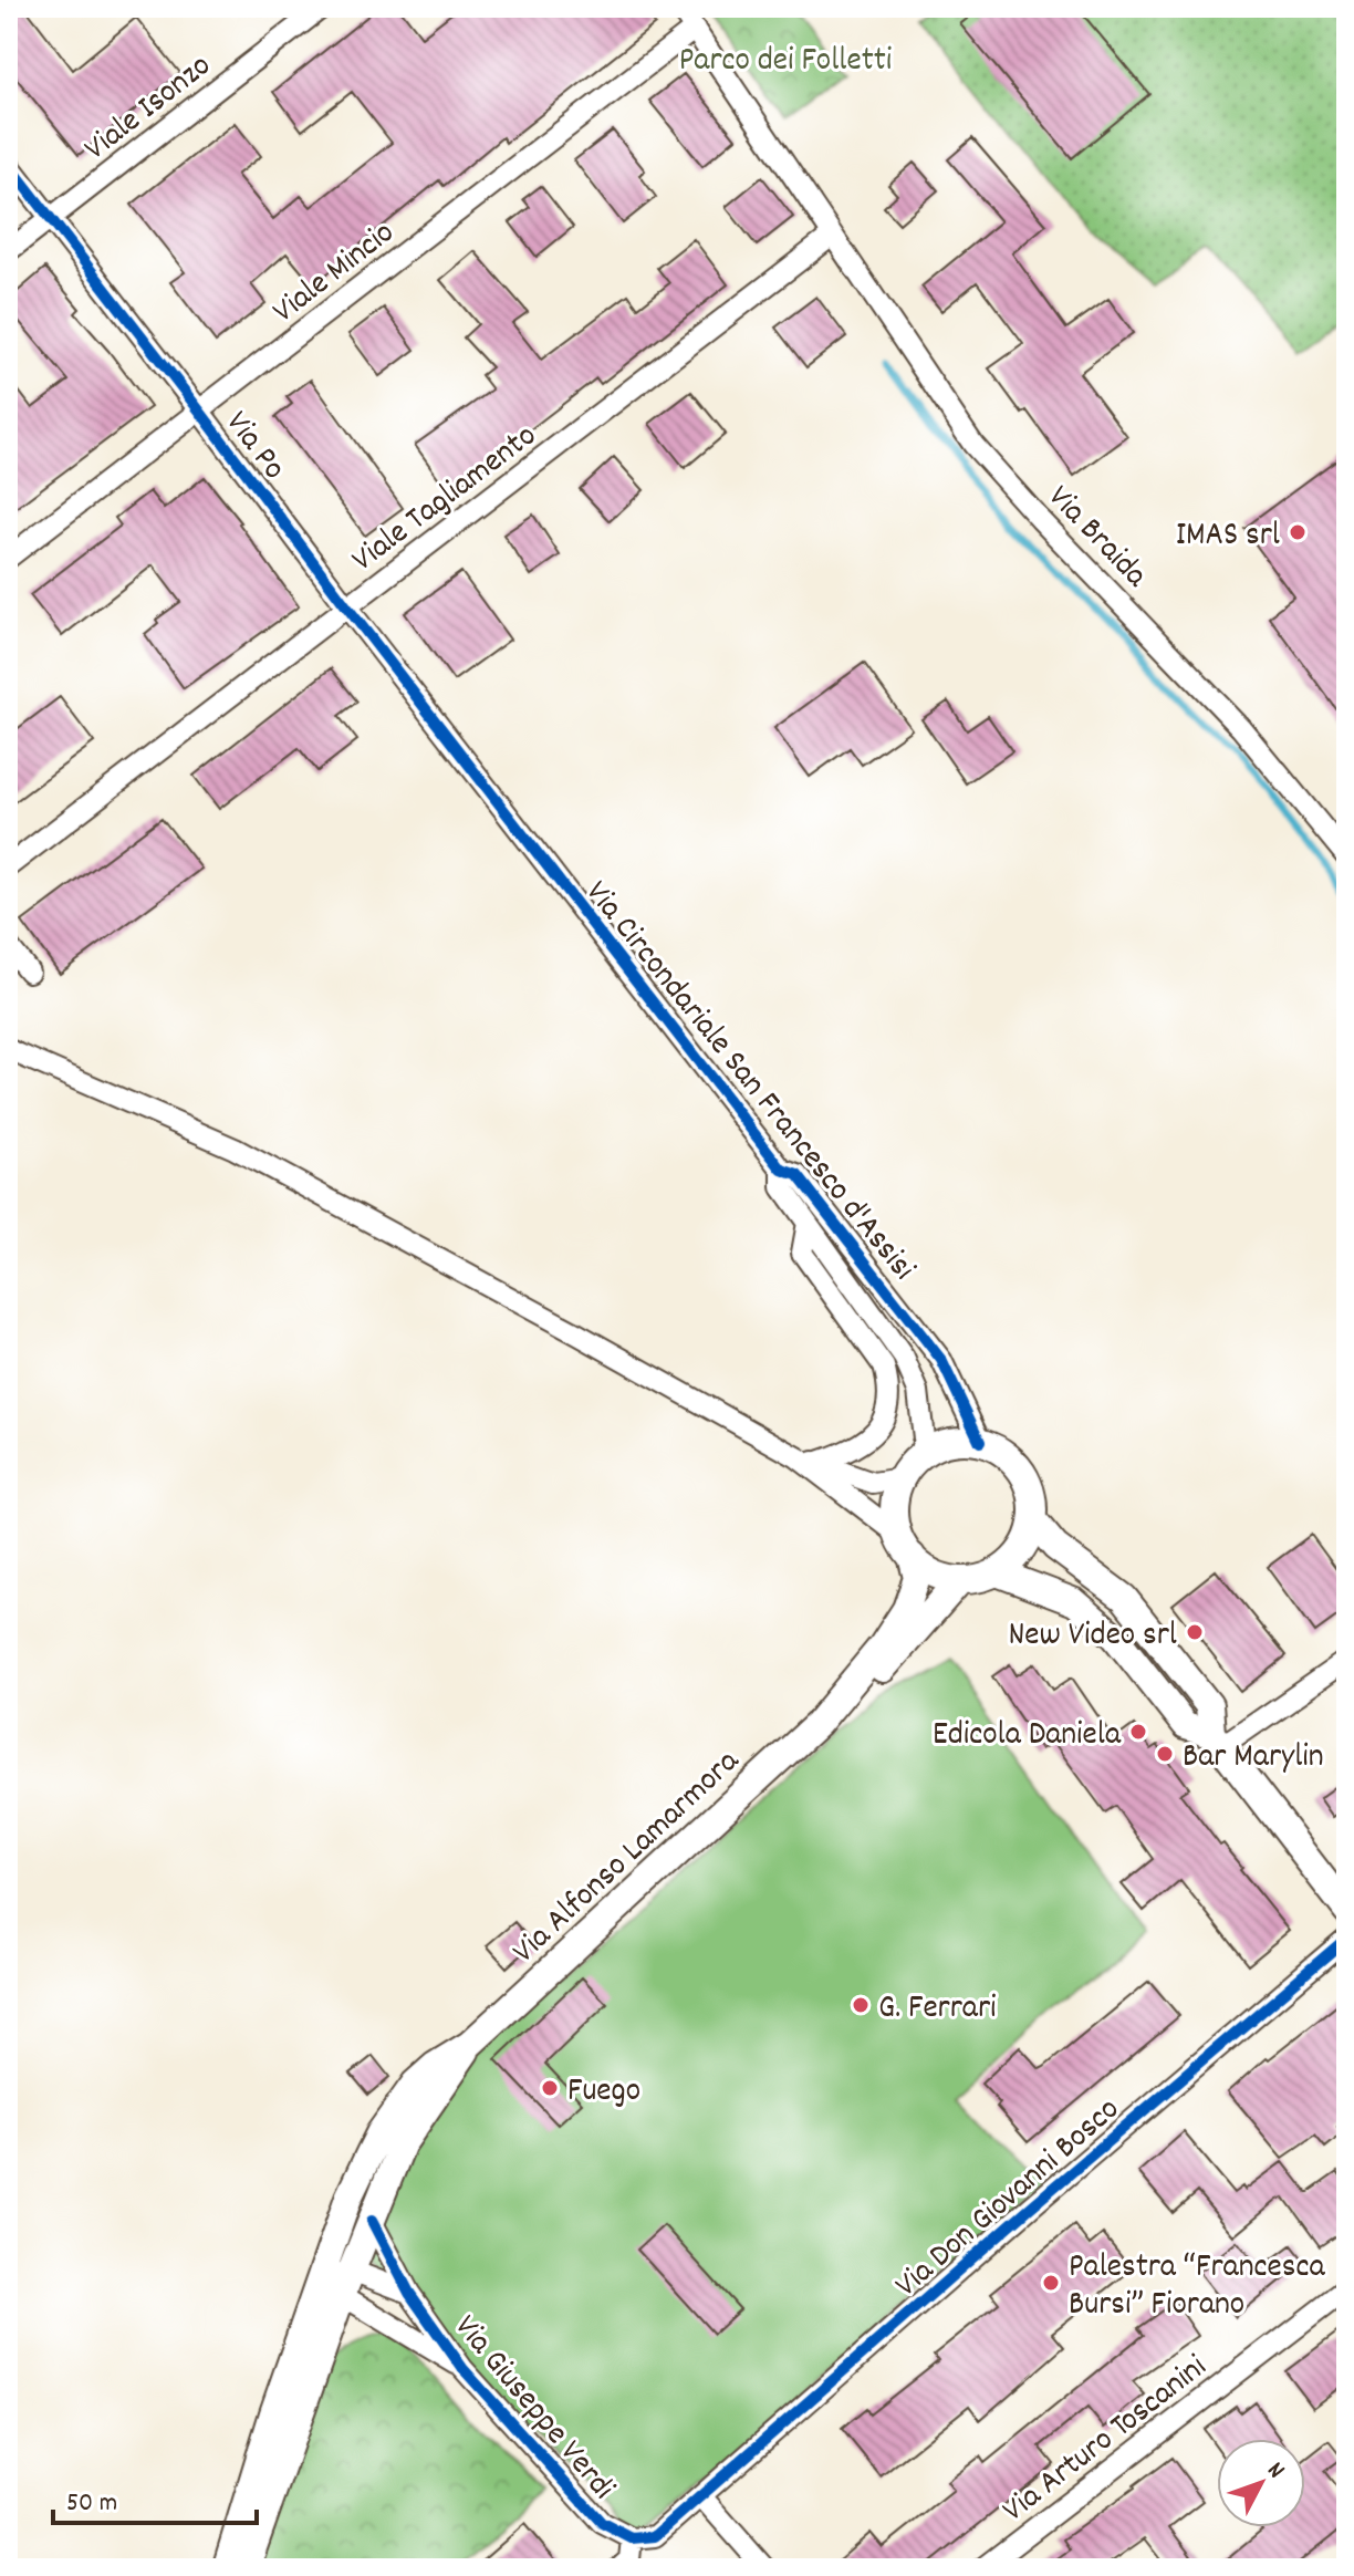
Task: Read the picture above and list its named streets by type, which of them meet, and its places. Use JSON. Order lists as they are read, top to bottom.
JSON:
{
  "streets": {
    "street": [
      "Viale Isonzo",
      "Viale Mincio",
      "Via Po",
      "Viale Tagliamento",
      "Via Braida",
      "Via Circondariale San Francesco d'Assisi",
      "Via Alfonso Lamarmora",
      "Via Don Giovanni Bosco",
      "Via Giuseppe Verdi",
      "Via Arturo Toscanini"
    ]
  },
  "crossings": [
    ["Viale Isonzo", "Via Po"],
    ["Viale Mincio", "Via Po"],
    ["Viale Mincio", "Via Braida"],
    ["Via Po", "Viale Tagliamento"],
    ["Via Po", "Via Circondariale San Francesco d'Assisi"],
    ["Viale Tagliamento", "Via Braida"],
    ["Via Alfonso Lamarmora", "Via Giuseppe Verdi"],
    ["Via Don Giovanni Bosco", "Via Giuseppe Verdi"]
  ],
  "parks": ["Parco dei Folletti"],
  "places": [
    "IMAS srl",
    "New Video srl",
    "Edicola Daniela",
    "Bar Marylin",
    "G. Ferrari",
    "Fuego",
    "Palestra “Francesca Bursi” Fiorano"
  ],
  "scale_bar": "50 m",
  "north": "top right"
}
